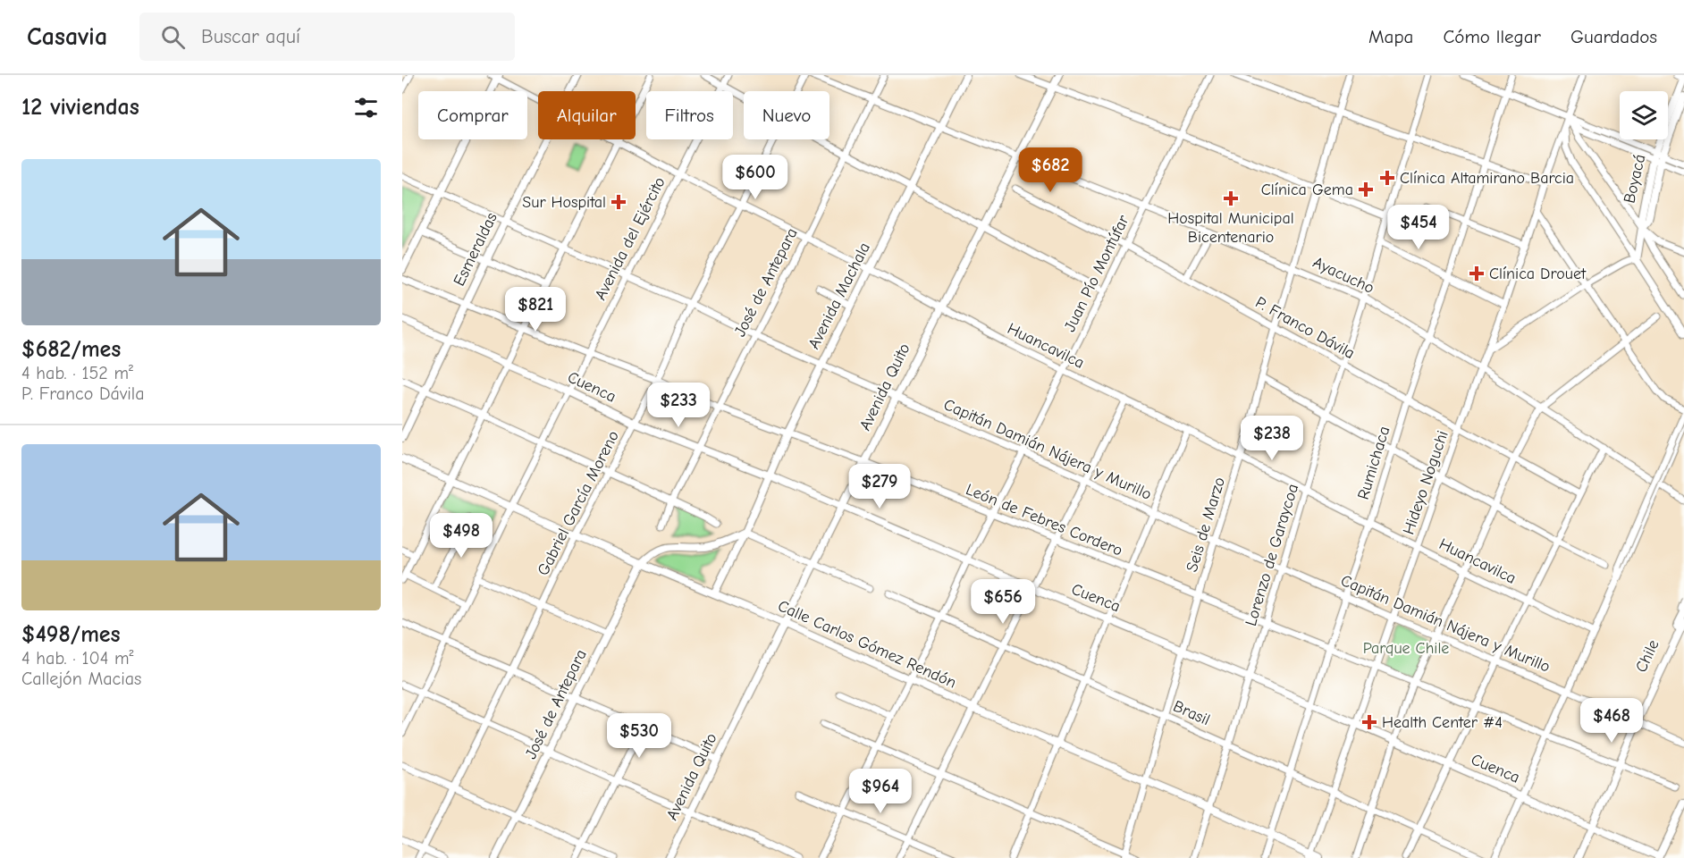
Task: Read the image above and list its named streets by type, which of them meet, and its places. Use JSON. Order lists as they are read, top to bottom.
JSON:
{
  "streets": {
    "main road": [
      "Boyacá",
      "Esmeraldas",
      "José de Antepara",
      "Avenida Machala",
      "Cuenca",
      "Avenida Quito",
      "Calle Carlos Gómez Rendón",
      "Chile"
    ],
    "street": [
      "Avenida del Ejército",
      "Juan Pío Montúfar",
      "Ayacucho",
      "P. Franco Dávila",
      "Huancavilca",
      "Capitán Damián Nájera y Murillo",
      "Rumichaca",
      "Hideyo Noguchi",
      "Gabriel García Moreno",
      "León de Febres Cordero",
      "Seis de Marzo",
      "Lorenzo de Garaycoa",
      "Brasil"
    ]
  },
  "crossings": [
    ["Avenida del Ejército", "Huancavilca"],
    ["Avenida del Ejército", "Cuenca"],
    ["Avenida del Ejército", "Capitán Damián Nájera y Murillo"],
    ["Avenida del Ejército", "León de Febres Cordero"],
    ["Avenida del Ejército", "Calle Carlos Gómez Rendón"],
    ["Esmeraldas", "Cuenca"],
    ["Esmeraldas", "Capitán Damián Nájera y Murillo"],
    ["Esmeraldas", "León de Febres Cordero"],
    ["Juan Pío Montúfar", "Ayacucho"],
    ["Juan Pío Montúfar", "P. Franco Dávila"],
    ["Juan Pío Montúfar", "Huancavilca"],
    ["Juan Pío Montúfar", "Cuenca"],
    ["Juan Pío Montúfar", "Capitán Damián Nájera y Murillo"],
    ["Juan Pío Montúfar", "León de Febres Cordero"],
    ["Juan Pío Montúfar", "Calle Carlos Gómez Rendón"],
    ["Juan Pío Montúfar", "Brasil"],
    ["Ayacucho", "José de Antepara"],
    ["Ayacucho", "Avenida Machala"],
    ["Ayacucho", "Avenida Quito"],
    ["Ayacucho", "Rumichaca"],
    ["Ayacucho", "Hideyo Noguchi"],
    ["Ayacucho", "Seis de Marzo"],
    ["Ayacucho", "Lorenzo de Garaycoa"],
    ["José de Antepara", "Huancavilca"],
    ["José de Antepara", "Cuenca"],
    ["José de Antepara", "Capitán Damián Nájera y Murillo"],
    ["José de Antepara", "León de Febres Cordero"],
    ["José de Antepara", "Calle Carlos Gómez Rendón"],
    ["Avenida Machala", "Huancavilca"],
    ["Avenida Machala", "Cuenca"],
    ["Avenida Machala", "Capitán Damián Nájera y Murillo"],
    ["Avenida Machala", "León de Febres Cordero"],
    ["Avenida Machala", "Calle Carlos Gómez Rendón"],
    ["P. Franco Dávila", "Rumichaca"],
    ["P. Franco Dávila", "Hideyo Noguchi"],
    ["P. Franco Dávila", "Seis de Marzo"],
    ["P. Franco Dávila", "Lorenzo de Garaycoa"],
    ["Huancavilca", "Avenida Quito"],
    ["Huancavilca", "Rumichaca"],
    ["Huancavilca", "Hideyo Noguchi"],
    ["Huancavilca", "Gabriel García Moreno"],
    ["Huancavilca", "Seis de Marzo"],
    ["Huancavilca", "Lorenzo de Garaycoa"],
    ["Cuenca", "Avenida Quito"],
    ["Cuenca", "Rumichaca"],
    ["Cuenca", "Hideyo Noguchi"],
    ["Cuenca", "Gabriel García Moreno"],
    ["Cuenca", "Seis de Marzo"],
    ["Cuenca", "Lorenzo de Garaycoa"],
    ["Cuenca", "Chile"],
    ["Avenida Quito", "Capitán Damián Nájera y Murillo"],
    ["Avenida Quito", "León de Febres Cordero"],
    ["Avenida Quito", "Calle Carlos Gómez Rendón"],
    ["Capitán Damián Nájera y Murillo", "Rumichaca"],
    ["Capitán Damián Nájera y Murillo", "Hideyo Noguchi"],
    ["Capitán Damián Nájera y Murillo", "Gabriel García Moreno"],
    ["Capitán Damián Nájera y Murillo", "Seis de Marzo"],
    ["Capitán Damián Nájera y Murillo", "Lorenzo de Garaycoa"],
    ["Capitán Damián Nájera y Murillo", "Chile"],
    ["Rumichaca", "León de Febres Cordero"],
    ["Rumichaca", "Calle Carlos Gómez Rendón"],
    ["Rumichaca", "Brasil"],
    ["Hideyo Noguchi", "León de Febres Cordero"],
    ["Hideyo Noguchi", "Calle Carlos Gómez Rendón"],
    ["Hideyo Noguchi", "Brasil"],
    ["Gabriel García Moreno", "León de Febres Cordero"],
    ["Gabriel García Moreno", "Calle Carlos Gómez Rendón"],
    ["León de Febres Cordero", "Seis de Marzo"],
    ["León de Febres Cordero", "Lorenzo de Garaycoa"],
    ["León de Febres Cordero", "Chile"],
    ["Seis de Marzo", "Calle Carlos Gómez Rendón"],
    ["Seis de Marzo", "Brasil"],
    ["Lorenzo de Garaycoa", "Calle Carlos Gómez Rendón"],
    ["Lorenzo de Garaycoa", "Brasil"]
  ],
  "parks": ["Parque Chile"],
  "places": {
    "health": [
      "Clínica Altamirano Barcia",
      "Clínica Gema",
      "Hospital Municipal Bicentenario",
      "Sur Hospital",
      "Clínica Drouet",
      "Health Center #4"
    ]
  },
  "page": {
    "header": "Casavia",
    "search": "Buscar aquí",
    "nav": ["Mapa", "Cómo llegar", "Guardados"],
    "heading": "12 viviendas",
    "chip": [
      "Comprar",
      "Alquilar",
      "Filtros",
      "Nuevo"
    ],
    "list": [
      {
        "name": "$682/mes",
        "note": "4 hab. · 152 m² · P. Franco Dávila"
      },
      {
        "name": "$498/mes",
        "note": "4 hab. · 104 m² · Callejón Macias"
      }
    ],
    "price": [
      "$682",
      "$600",
      "$454",
      "$821",
      "$233",
      "$238",
      "$279",
      "$498",
      "$656",
      "$468",
      "$530",
      "$964"
    ]
  }
}
